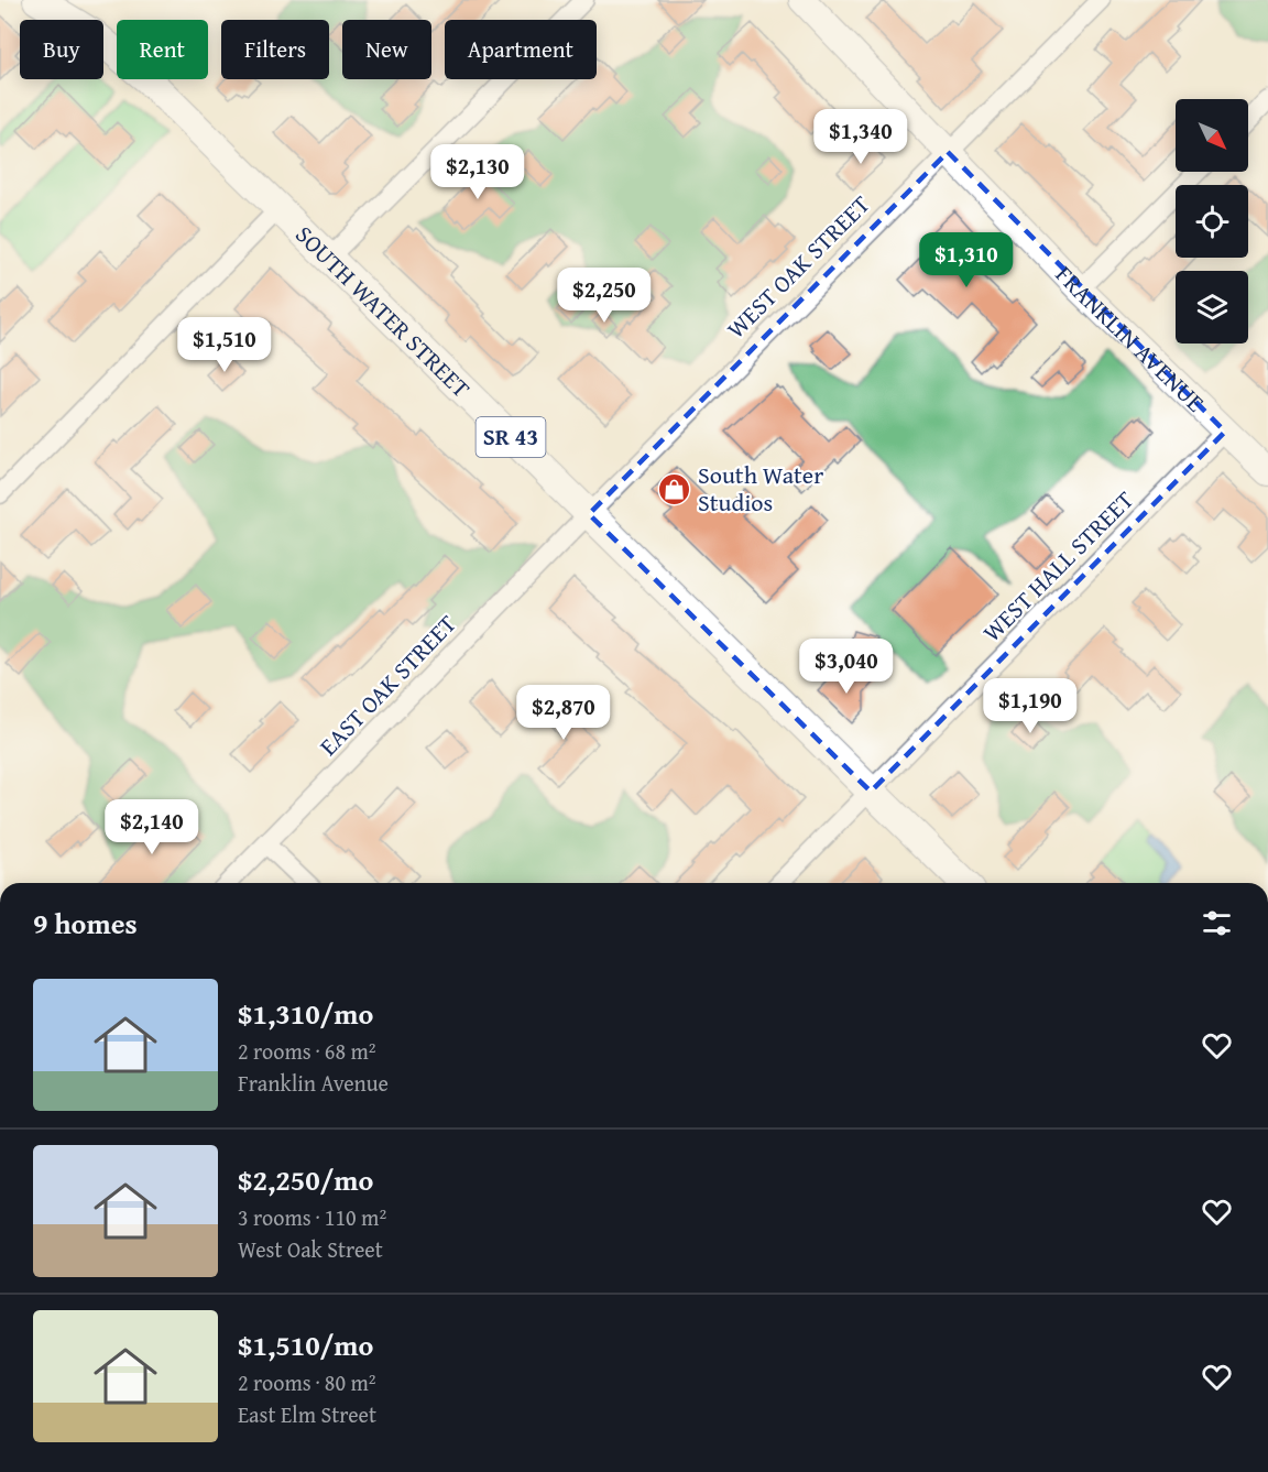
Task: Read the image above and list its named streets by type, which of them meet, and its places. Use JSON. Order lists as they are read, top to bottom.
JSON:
{
  "streets": {
    "main road": ["SOUTH WATER STREET", "SR 43"],
    "street": [
      "WEST OAK STREET",
      "FRANKLIN AVENUE",
      "WEST HALL STREET",
      "EAST OAK STREET"
    ]
  },
  "crossings": [
    ["WEST OAK STREET", "SOUTH WATER STREET"],
    ["WEST OAK STREET", "FRANKLIN AVENUE"],
    ["WEST OAK STREET", "EAST OAK STREET"],
    ["SOUTH WATER STREET", "WEST HALL STREET"],
    ["SOUTH WATER STREET", "EAST OAK STREET"],
    ["FRANKLIN AVENUE", "WEST HALL STREET"]
  ],
  "places": {
    "shop": ["South Water Studios"]
  },
  "north": "bottom right",
  "page": {
    "chip": [
      "Buy",
      "Rent",
      "Filters",
      "New",
      "Apartment"
    ],
    "price": [
      "$1,340",
      "$2,130",
      "$1,310",
      "$2,250",
      "$1,510",
      "$3,040",
      "$1,190",
      "$2,870",
      "$2,140"
    ],
    "heading": "9 homes",
    "list": [
      {
        "name": "$1,310/mo",
        "note": "2 rooms · 68 m² · Franklin Avenue"
      },
      {
        "name": "$2,250/mo",
        "note": "3 rooms · 110 m² · West Oak Street"
      },
      {
        "name": "$1,510/mo",
        "note": "2 rooms · 80 m² · East Elm Street"
      }
    ]
  }
}
